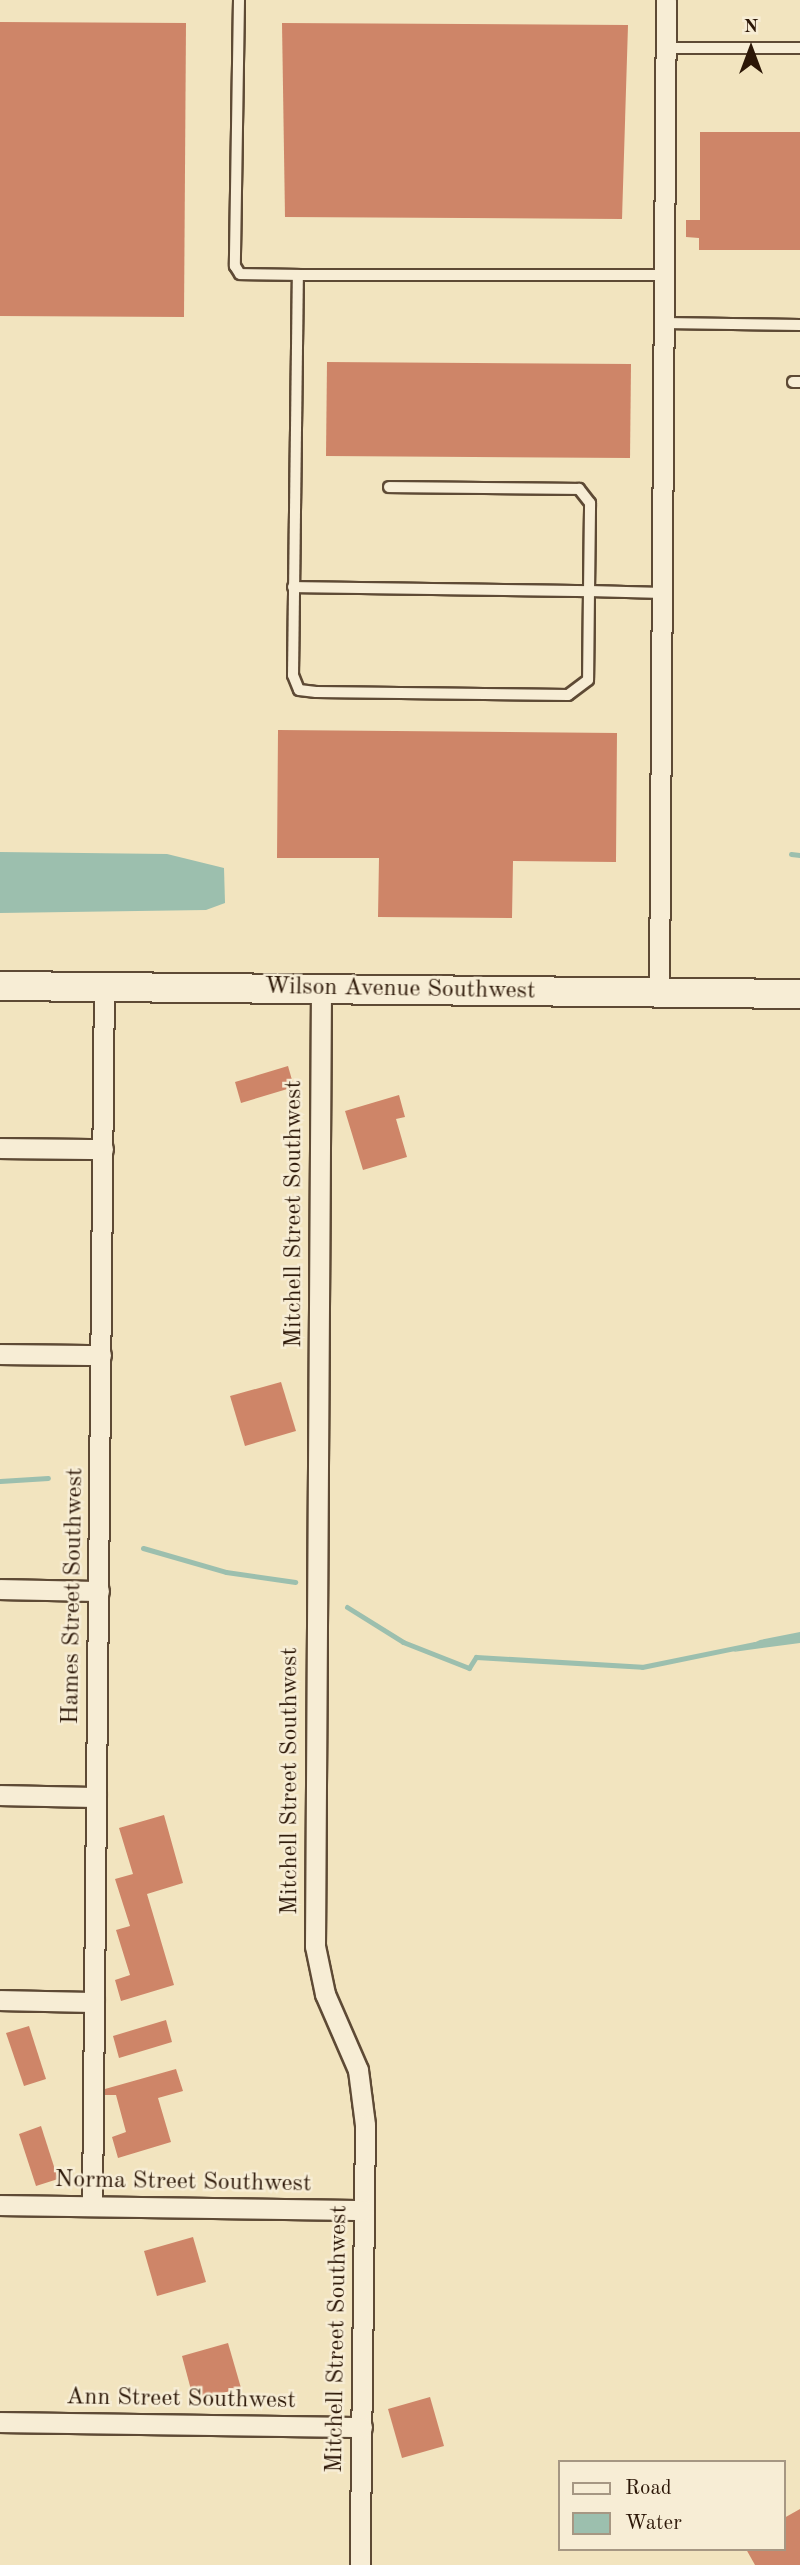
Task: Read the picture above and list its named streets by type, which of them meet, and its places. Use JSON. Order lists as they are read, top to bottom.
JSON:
{
  "streets": {
    "street": [
      "Wilson Avenue Southwest",
      "Mitchell Street Southwest",
      "Hames Street Southwest",
      "Norma Street Southwest",
      "Ann Street Southwest"
    ]
  },
  "crossings": [
    ["Wilson Avenue Southwest", "Mitchell Street Southwest"],
    ["Wilson Avenue Southwest", "Hames Street Southwest"],
    ["Mitchell Street Southwest", "Norma Street Southwest"],
    ["Mitchell Street Southwest", "Ann Street Southwest"],
    ["Hames Street Southwest", "Norma Street Southwest"]
  ],
  "legend": ["Road", "Water"],
  "north": "top"
}
